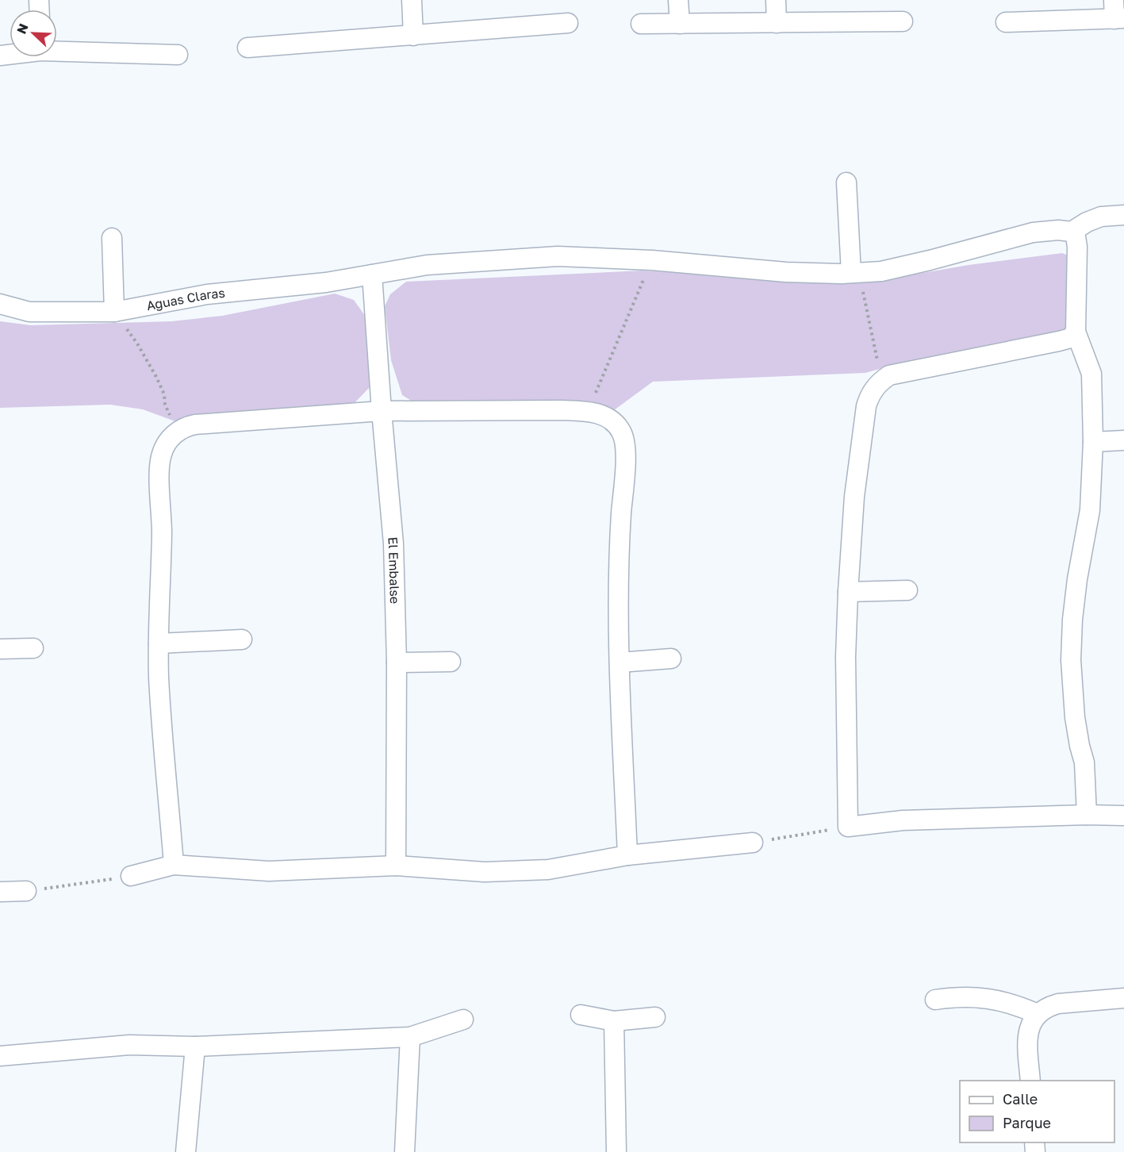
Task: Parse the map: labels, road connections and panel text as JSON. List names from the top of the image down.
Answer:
{
  "streets": {
    "street": ["Aguas Claras", "El Embalse"]
  },
  "crossings": [
    ["Aguas Claras", "El Embalse"]
  ],
  "legend": ["Calle", "Parque"],
  "north": "top left"
}
